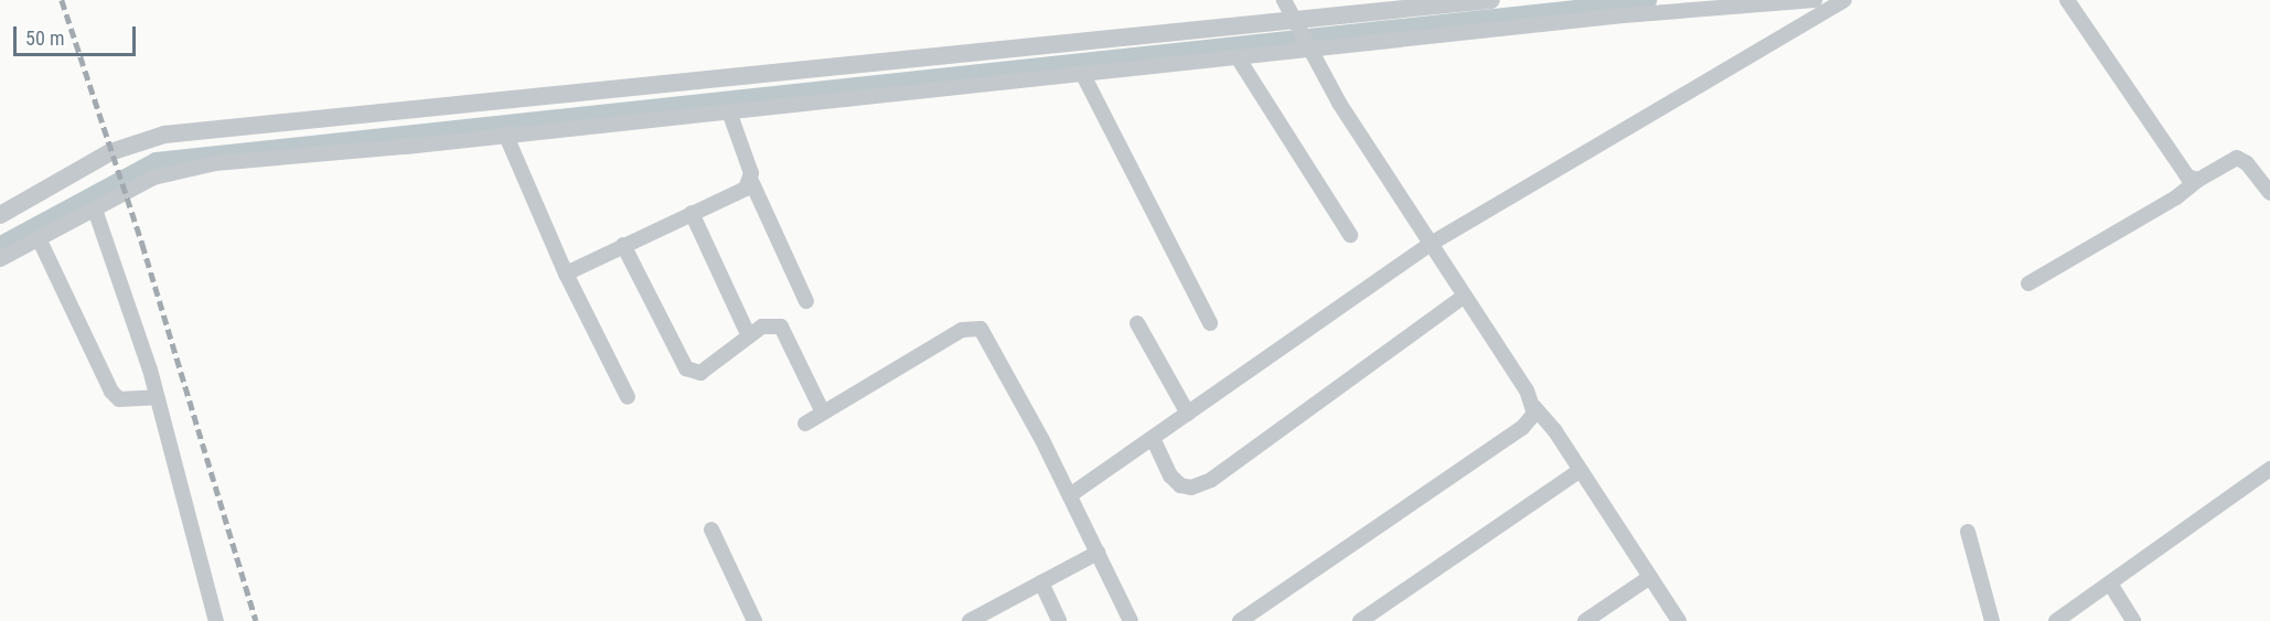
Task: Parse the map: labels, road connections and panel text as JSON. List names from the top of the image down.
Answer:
{
  "scale_bar": "50 m"
}
